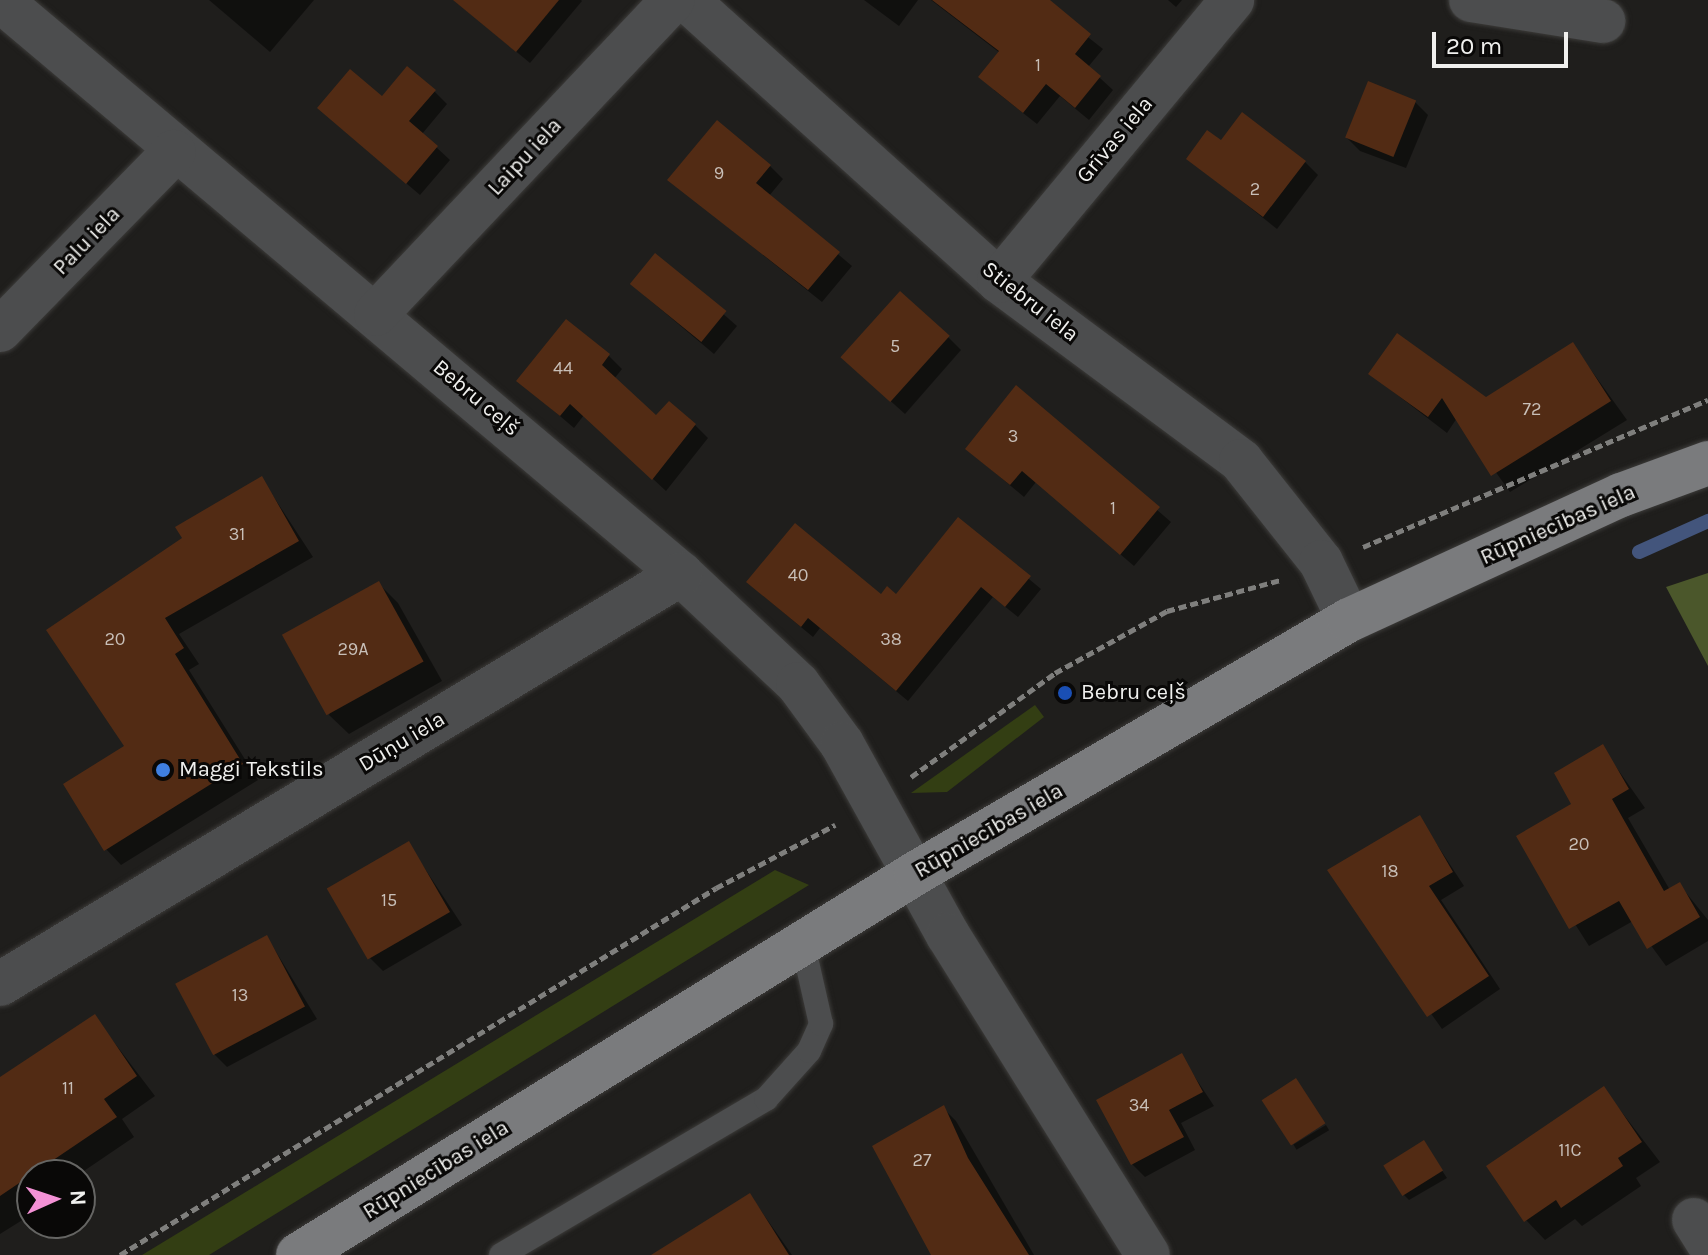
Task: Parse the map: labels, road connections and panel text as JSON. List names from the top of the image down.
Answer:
{
  "streets": {
    "main road": ["Rūpniecības iela"],
    "street": [
      "Grīvas iela",
      "Laipu iela",
      "Palu iela",
      "Stiebru iela",
      "Bebru ceļš",
      "Dūņu iela"
    ]
  },
  "crossings": [
    ["Grīvas iela", "Stiebru iela"],
    ["Laipu iela", "Bebru ceļš"],
    ["Palu iela", "Bebru ceļš"],
    ["Stiebru iela", "Rūpniecības iela"],
    ["Bebru ceļš", "Rūpniecības iela"],
    ["Bebru ceļš", "Dūņu iela"]
  ],
  "places": ["Bebru ceļš", "Maggi Tekstils"],
  "house_numbers": [
    "1",
    "9",
    "2",
    "5",
    "44",
    "72",
    "3",
    "1",
    "31",
    "40",
    "20",
    "38",
    "29A",
    "20",
    "18",
    "15",
    "13",
    "11",
    "34",
    "11C",
    "27"
  ],
  "scale_bar": "20 m",
  "north": "right"
}
